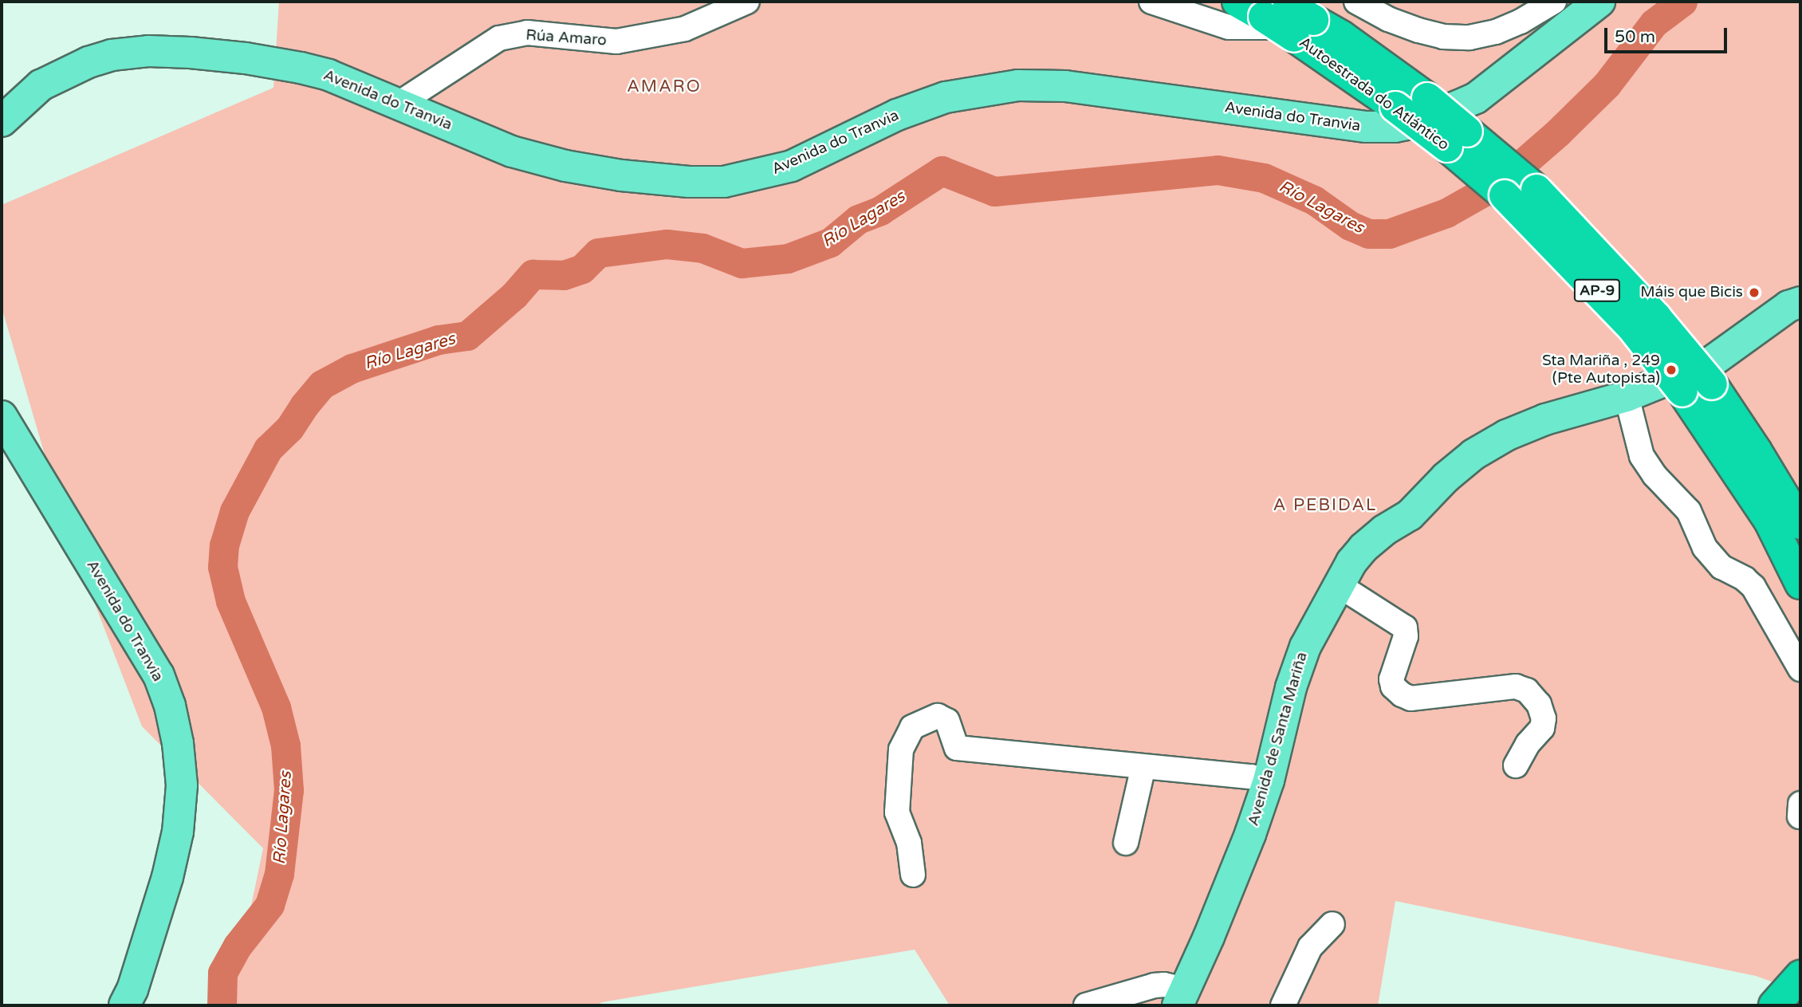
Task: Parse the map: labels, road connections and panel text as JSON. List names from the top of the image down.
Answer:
{
  "streets": {
    "highway": ["Autoestrada do Atlántico", "AP-9"],
    "main road": ["Avenida do Tranvia", "Avenida de Santa Mariña"],
    "street": ["Rúa Amaro"]
  },
  "crossings": [
    ["Rúa Amaro", "Avenida do Tranvia"],
    ["Autoestrada do Atlántico", "AP-9"]
  ],
  "districts": ["AMARO", "A PEBIDAL"],
  "water": ["Río Lagares"],
  "places": ["Máis que Bicis", "Sta Mariña , 249 (Pte Autopista)"],
  "scale_bar": "50 m"
}
